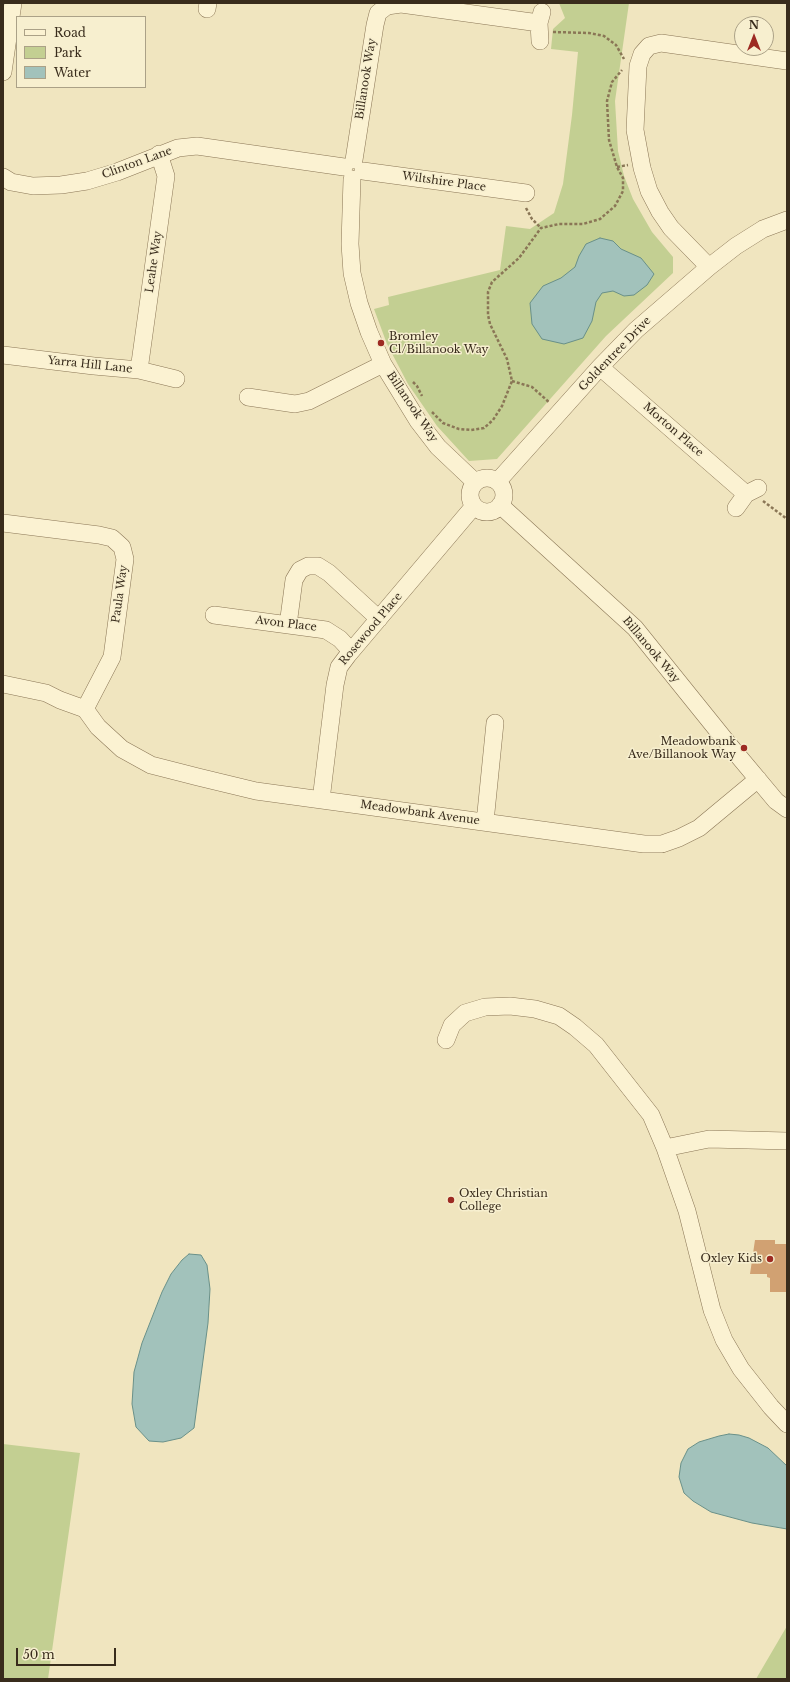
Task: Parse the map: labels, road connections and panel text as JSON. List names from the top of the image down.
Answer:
{
  "streets": {
    "street": [
      "Billanook Way",
      "Clinton Lane",
      "Wiltshire Place",
      "Leahe Way",
      "Goldentree Drive",
      "Yarra Hill Lane",
      "Morton Place",
      "Paula Way",
      "Avon Place",
      "Rosewood Place",
      "Meadowbank Avenue"
    ]
  },
  "crossings": [
    ["Billanook Way", "Clinton Lane"],
    ["Billanook Way", "Wiltshire Place"],
    ["Billanook Way", "Goldentree Drive"],
    ["Billanook Way", "Rosewood Place"],
    ["Billanook Way", "Meadowbank Avenue"],
    ["Clinton Lane", "Wiltshire Place"],
    ["Clinton Lane", "Leahe Way"],
    ["Leahe Way", "Yarra Hill Lane"],
    ["Goldentree Drive", "Morton Place"],
    ["Goldentree Drive", "Rosewood Place"],
    ["Paula Way", "Meadowbank Avenue"],
    ["Avon Place", "Rosewood Place"],
    ["Rosewood Place", "Meadowbank Avenue"]
  ],
  "places": [
    "Bromley Cl/Billanook Way",
    "Meadowbank Ave/Billanook Way",
    "Oxley Christian College",
    "Oxley Kids"
  ],
  "legend": ["Road", "Park", "Water"],
  "scale_bar": "50 m",
  "north": "top"
}
